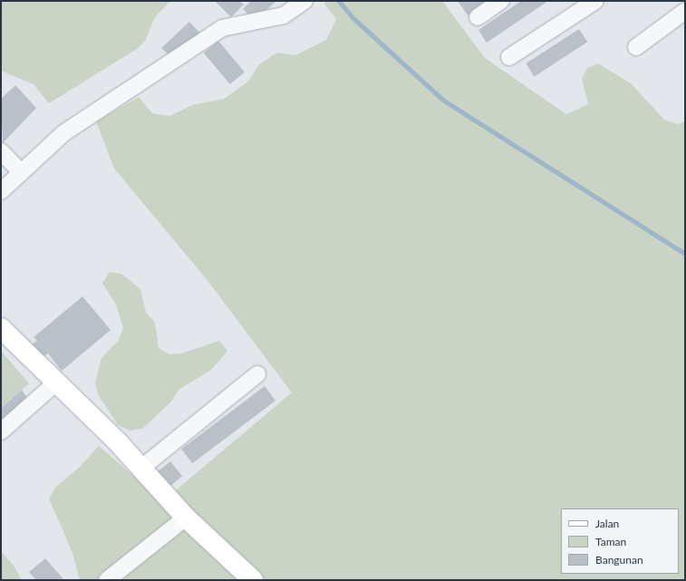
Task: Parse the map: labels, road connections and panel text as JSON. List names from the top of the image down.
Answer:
{
  "legend": ["Jalan", "Taman", "Bangunan"]
}
